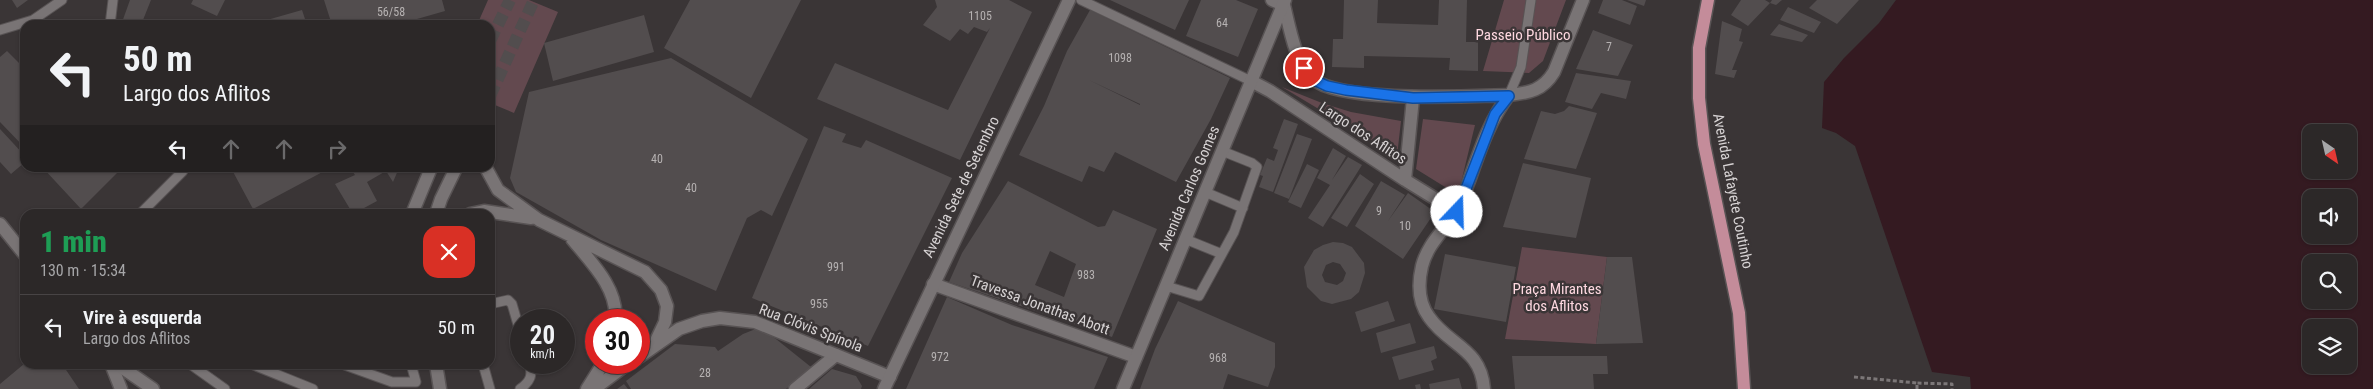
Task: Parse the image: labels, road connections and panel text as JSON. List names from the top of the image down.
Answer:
{
  "streets": {
    "main road": ["Avenida Lafayete Coutinho"],
    "street": [
      "Largo dos Aflitos",
      "Avenida Sete de Setembro",
      "Avenida Carlos Gomes",
      "Travessa Jonathas Abott",
      "Rua Clóvis Spínola"
    ]
  },
  "crossings": [
    ["Largo dos Aflitos", "Avenida Carlos Gomes"],
    ["Avenida Sete de Setembro", "Travessa Jonathas Abott"],
    ["Avenida Sete de Setembro", "Rua Clóvis Spínola"],
    ["Avenida Carlos Gomes", "Travessa Jonathas Abott"]
  ],
  "parks": ["Passeio Público", "Praça Mirantes dos Aflitos"],
  "house_numbers": [
    "56/58",
    "1105",
    "64",
    "7",
    "1098",
    "40",
    "40",
    "9",
    "10",
    "991",
    "983",
    "955",
    "972",
    "968",
    "28"
  ],
  "north": "bottom right",
  "page": {
    "turn": ["50 m", "Largo dos Aflitos"],
    "heading": ["1 min", "130 m · 15:34"],
    "list": [
      {
        "name": "Vire à esquerda",
        "note": "Largo dos Aflitos",
        "value": "50 m"
      }
    ],
    "speed": "20 km/h",
    "limit": "30"
  }
}
